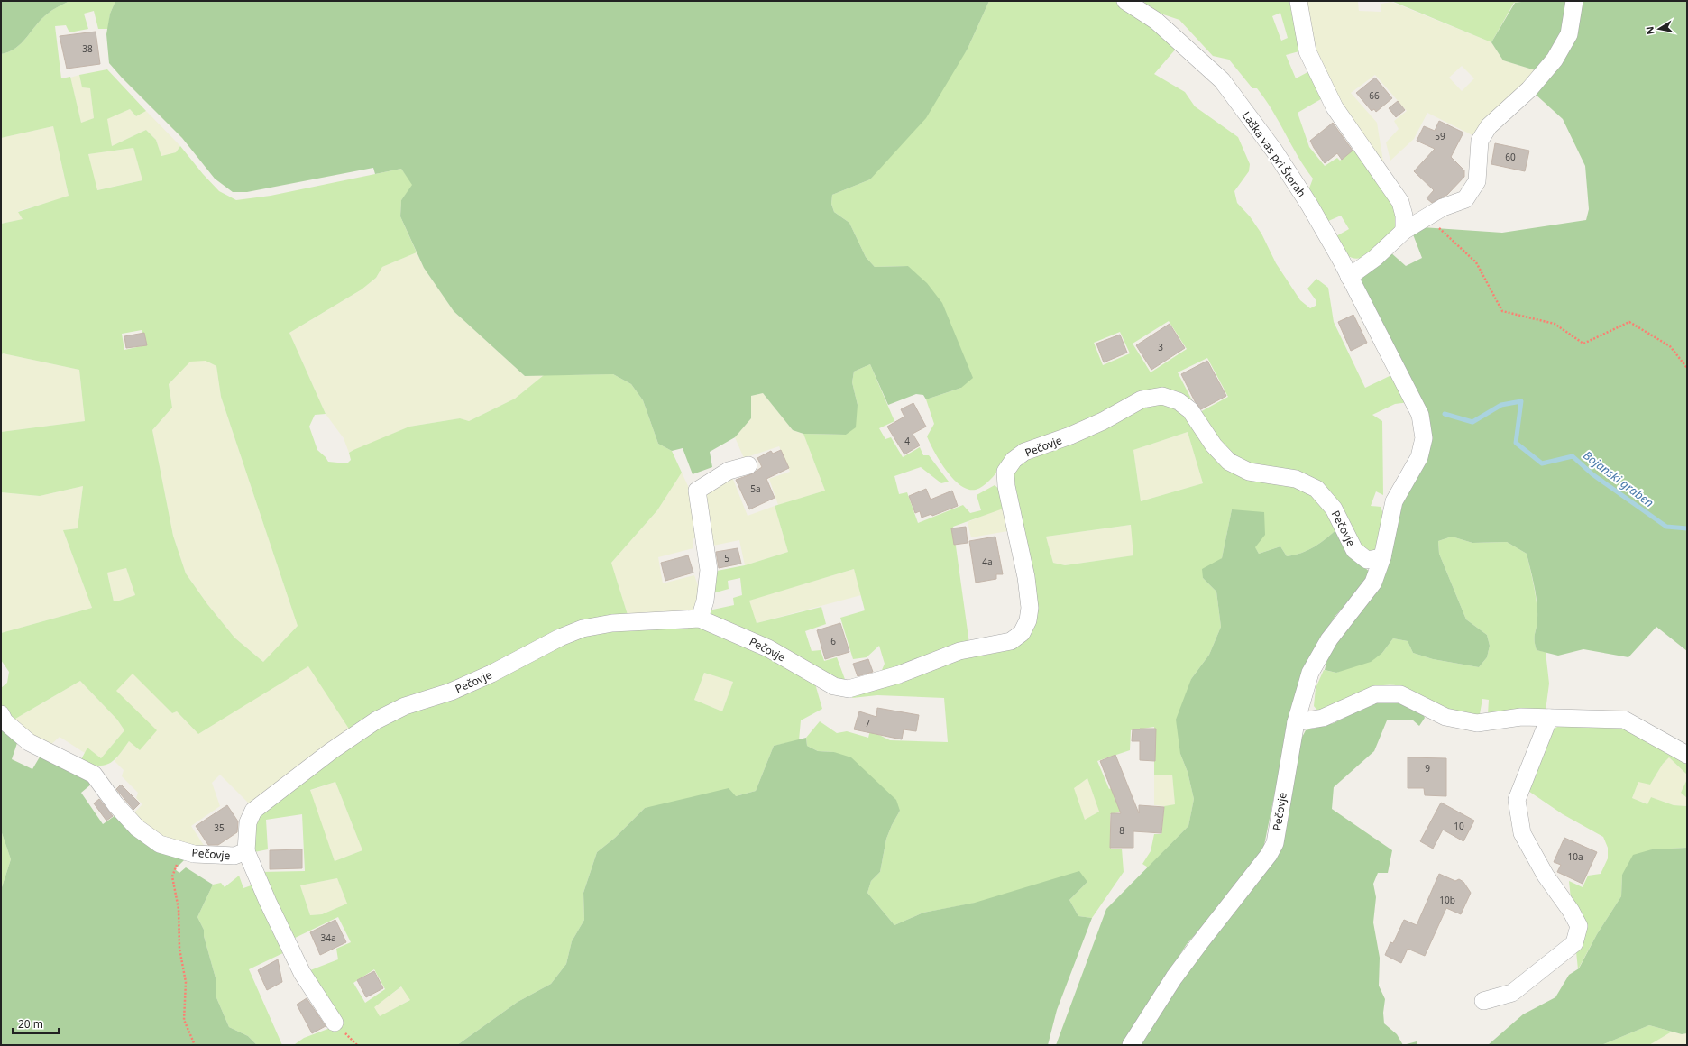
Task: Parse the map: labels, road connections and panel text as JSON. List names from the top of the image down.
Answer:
{
  "streets": {
    "street": ["Laška vas pri Štorah", "Pečovje"]
  },
  "crossings": [
    ["Laška vas pri Štorah", "Pečovje"]
  ],
  "water": ["Bojanski graben"],
  "house_numbers": [
    "38",
    "66",
    "59",
    "60",
    "3",
    "4",
    "5a",
    "5",
    "4a",
    "6",
    "7",
    "9",
    "10",
    "35",
    "8",
    "10a",
    "10b",
    "34a"
  ],
  "scale_bar": "20 m",
  "north": "left"
}
